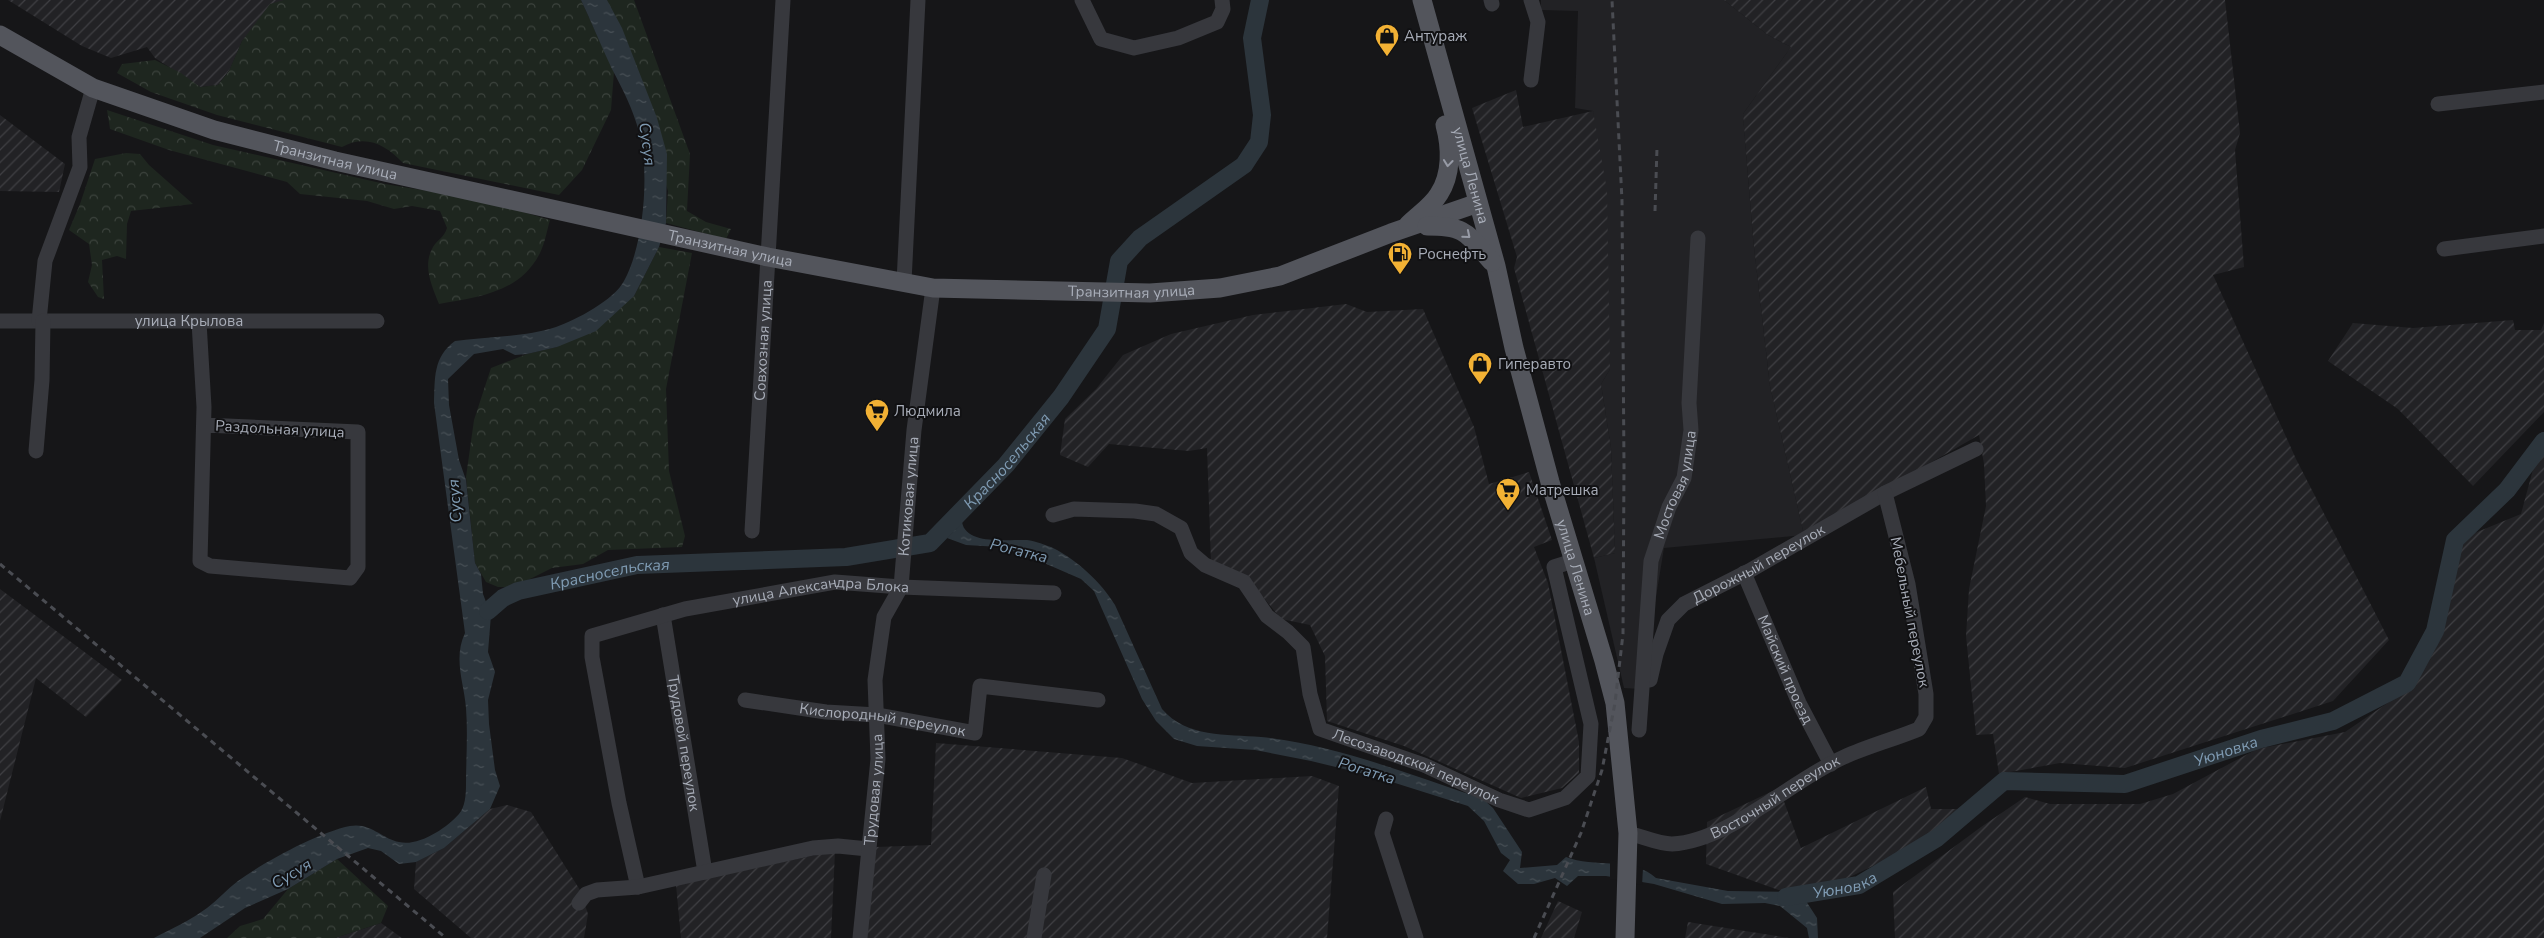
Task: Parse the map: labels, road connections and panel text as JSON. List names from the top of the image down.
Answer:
{
  "streets": {
    "main road": ["Транзитная улица", "улица Ленина"],
    "street": [
      "улица Крылова",
      "Совхозная улица",
      "Раздольная улица",
      "Мостовая улица",
      "Котиковая улица",
      "Дорожный переулок",
      "улица Александра Блока",
      "Мебельный переулок",
      "Майский проезд",
      "Кислородный переулок",
      "Трудовой переулок",
      "Лесозаводской переулок",
      "Трудовая улица",
      "Восточный переулок"
    ]
  },
  "crossings": [
    ["Транзитная улица", "улица Ленина"],
    ["Транзитная улица", "Совхозная улица"],
    ["Транзитная улица", "Котиковая улица"],
    ["улица Ленина", "Лесозаводской переулок"],
    ["улица Ленина", "Восточный переулок"],
    ["Мостовая улица", "Дорожный переулок"],
    ["Котиковая улица", "улица Александра Блока"],
    ["Котиковая улица", "Трудовая улица"],
    ["Дорожный переулок", "Мебельный переулок"],
    ["Дорожный переулок", "Майский проезд"],
    ["улица Александра Блока", "Трудовой переулок"],
    ["улица Александра Блока", "Трудовая улица"],
    ["Мебельный переулок", "Восточный переулок"],
    ["Майский проезд", "Восточный переулок"],
    ["Кислородный переулок", "Трудовая улица"]
  ],
  "water": [
    "Сусуя",
    "Красносельская",
    "Рогатка",
    "Уюновка"
  ],
  "places": {
    "shop": ["Антураж", "Гиперавто"],
    "fuel station": ["Роснефть"],
    "supermarket": ["Людмила", "Матрешка"]
  }
}
